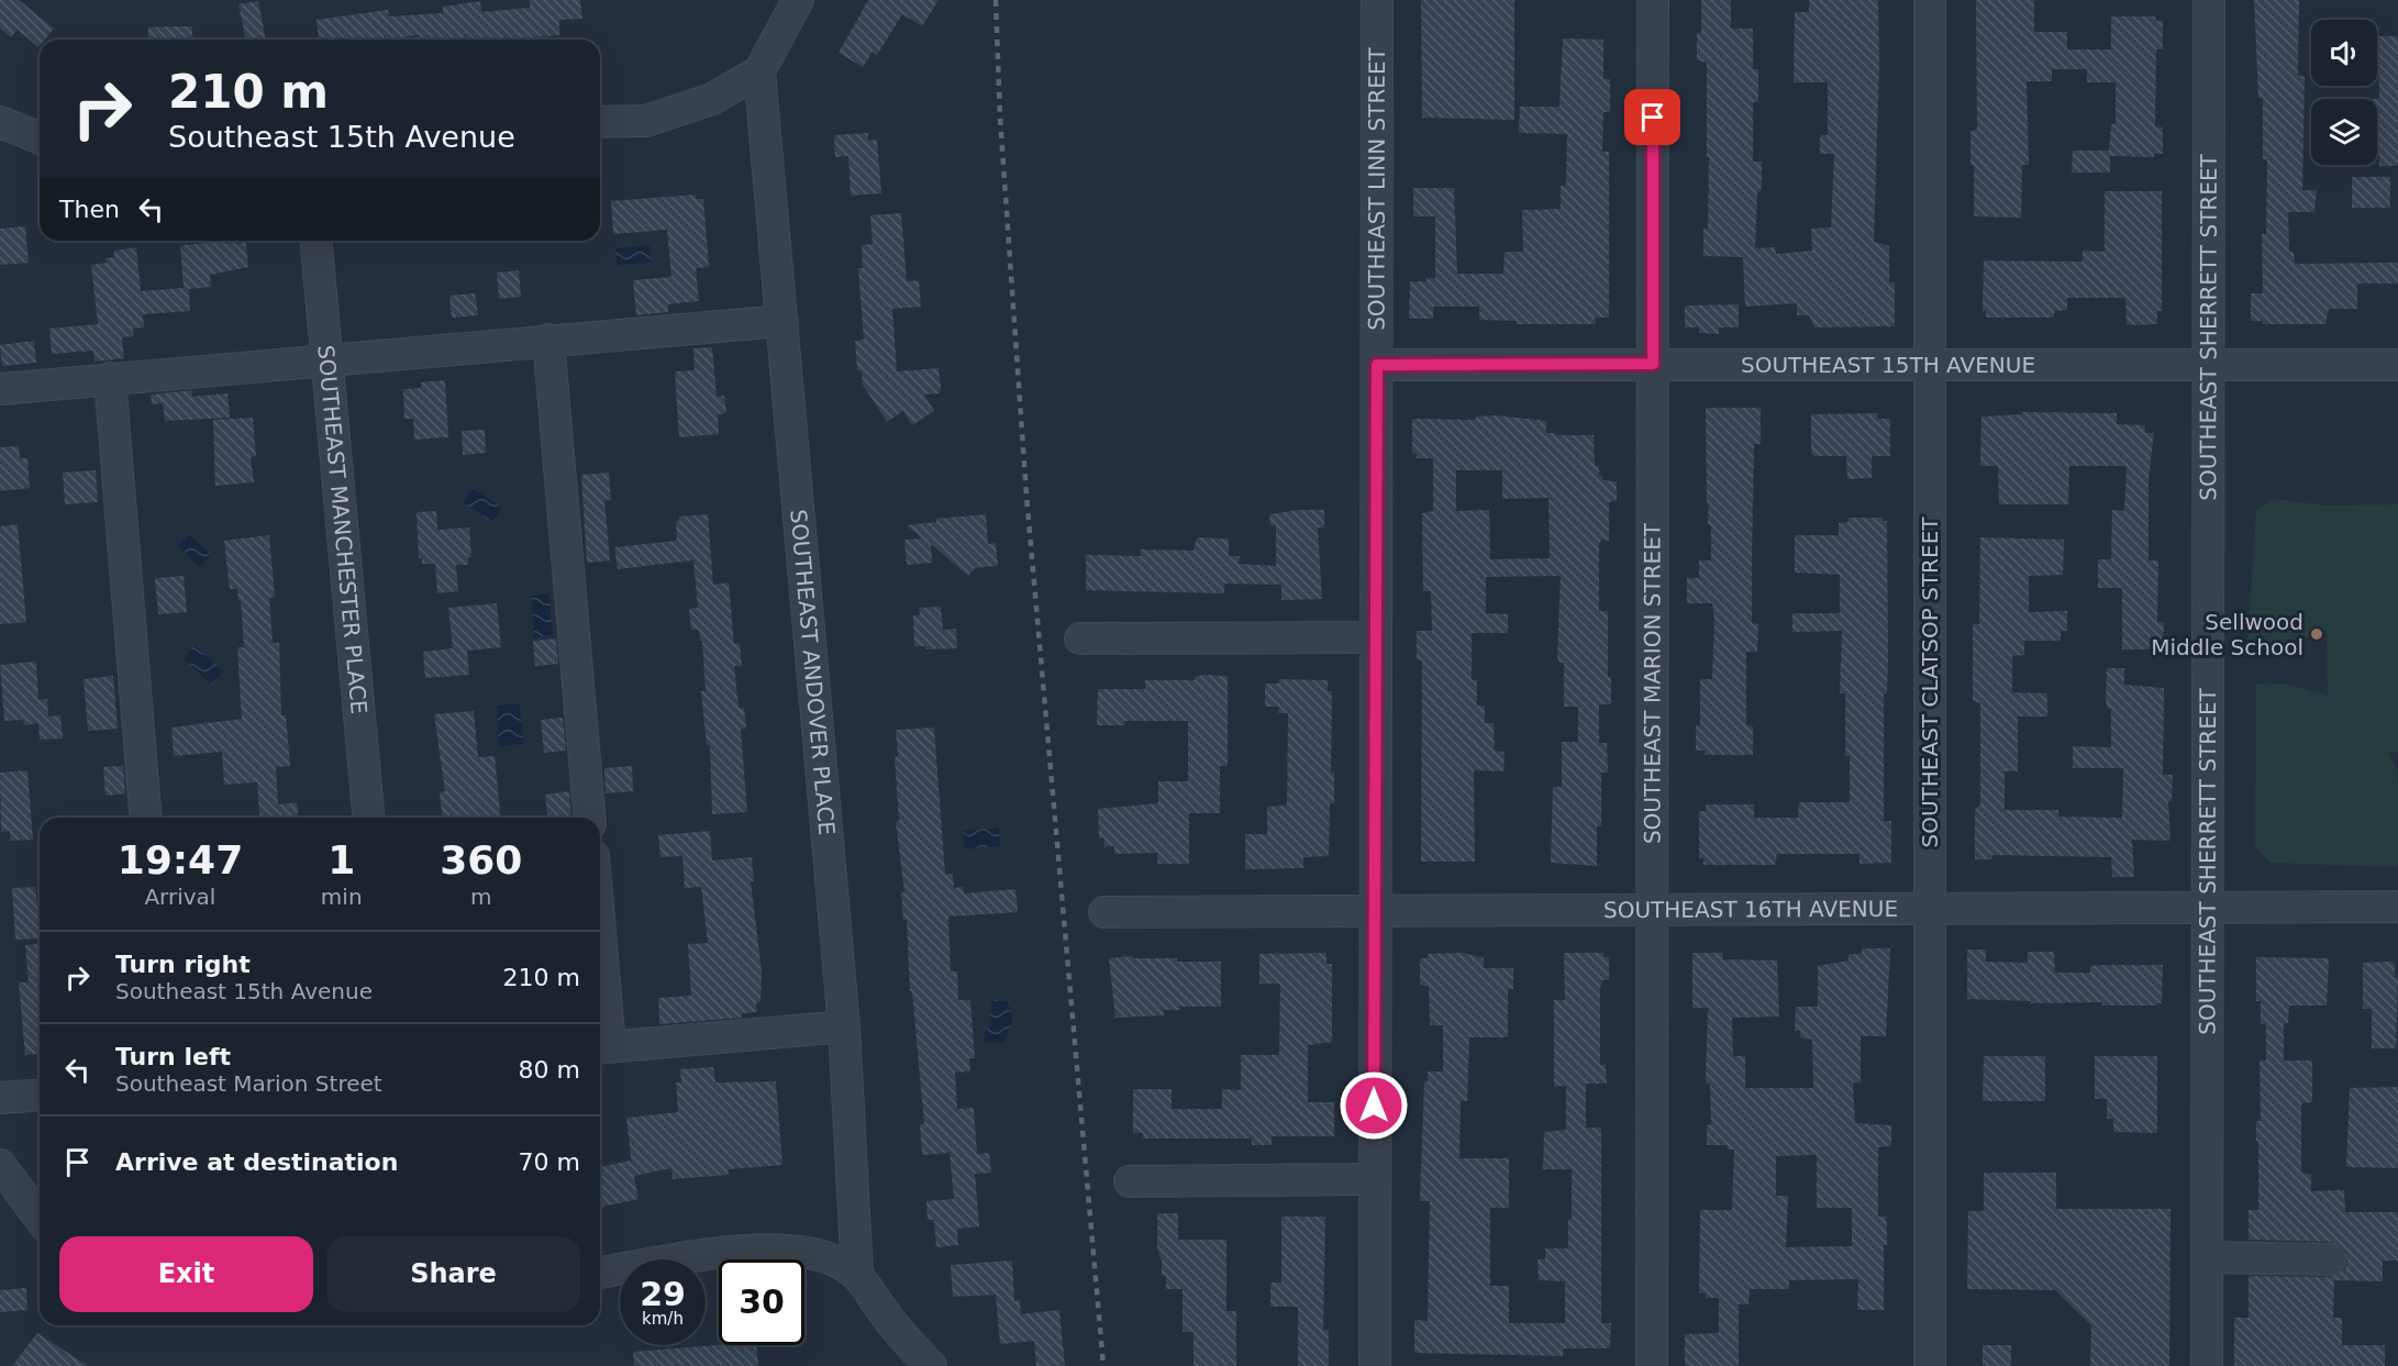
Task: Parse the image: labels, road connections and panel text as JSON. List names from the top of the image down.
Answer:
{
  "streets": {
    "street": [
      "SOUTHEAST LINN STREET",
      "SOUTHEAST SHERRETT STREET",
      "SOUTHEAST 15TH AVENUE",
      "SOUTHEAST MANCHESTER PLACE",
      "SOUTHEAST ANDOVER PLACE",
      "SOUTHEAST CLATSOP STREET",
      "SOUTHEAST MARION STREET",
      "SOUTHEAST 16TH AVENUE"
    ]
  },
  "crossings": [
    ["SOUTHEAST LINN STREET", "SOUTHEAST 15TH AVENUE"],
    ["SOUTHEAST LINN STREET", "SOUTHEAST 16TH AVENUE"],
    ["SOUTHEAST SHERRETT STREET", "SOUTHEAST 15TH AVENUE"],
    ["SOUTHEAST SHERRETT STREET", "SOUTHEAST 16TH AVENUE"],
    ["SOUTHEAST 15TH AVENUE", "SOUTHEAST CLATSOP STREET"],
    ["SOUTHEAST 15TH AVENUE", "SOUTHEAST MARION STREET"],
    ["SOUTHEAST CLATSOP STREET", "SOUTHEAST 16TH AVENUE"],
    ["SOUTHEAST MARION STREET", "SOUTHEAST 16TH AVENUE"]
  ],
  "places": ["Sellwood Middle School"],
  "page": {
    "turn": ["210 m", "Southeast 15th Avenue"],
    "then": "Then",
    "eta": [
      "19:47",
      "Arrival",
      "1",
      "min",
      "360",
      "m"
    ],
    "list": [
      {
        "name": "Turn right",
        "note": "Southeast 15th Avenue",
        "value": "210 m"
      },
      {
        "name": "Turn left",
        "note": "Southeast Marion Street",
        "value": "80 m"
      },
      {
        "name": "Arrive at destination",
        "value": "70 m"
      }
    ],
    "buttons": ["Exit", "Share"],
    "speed": "29 km/h",
    "limit": "30"
  }
}
